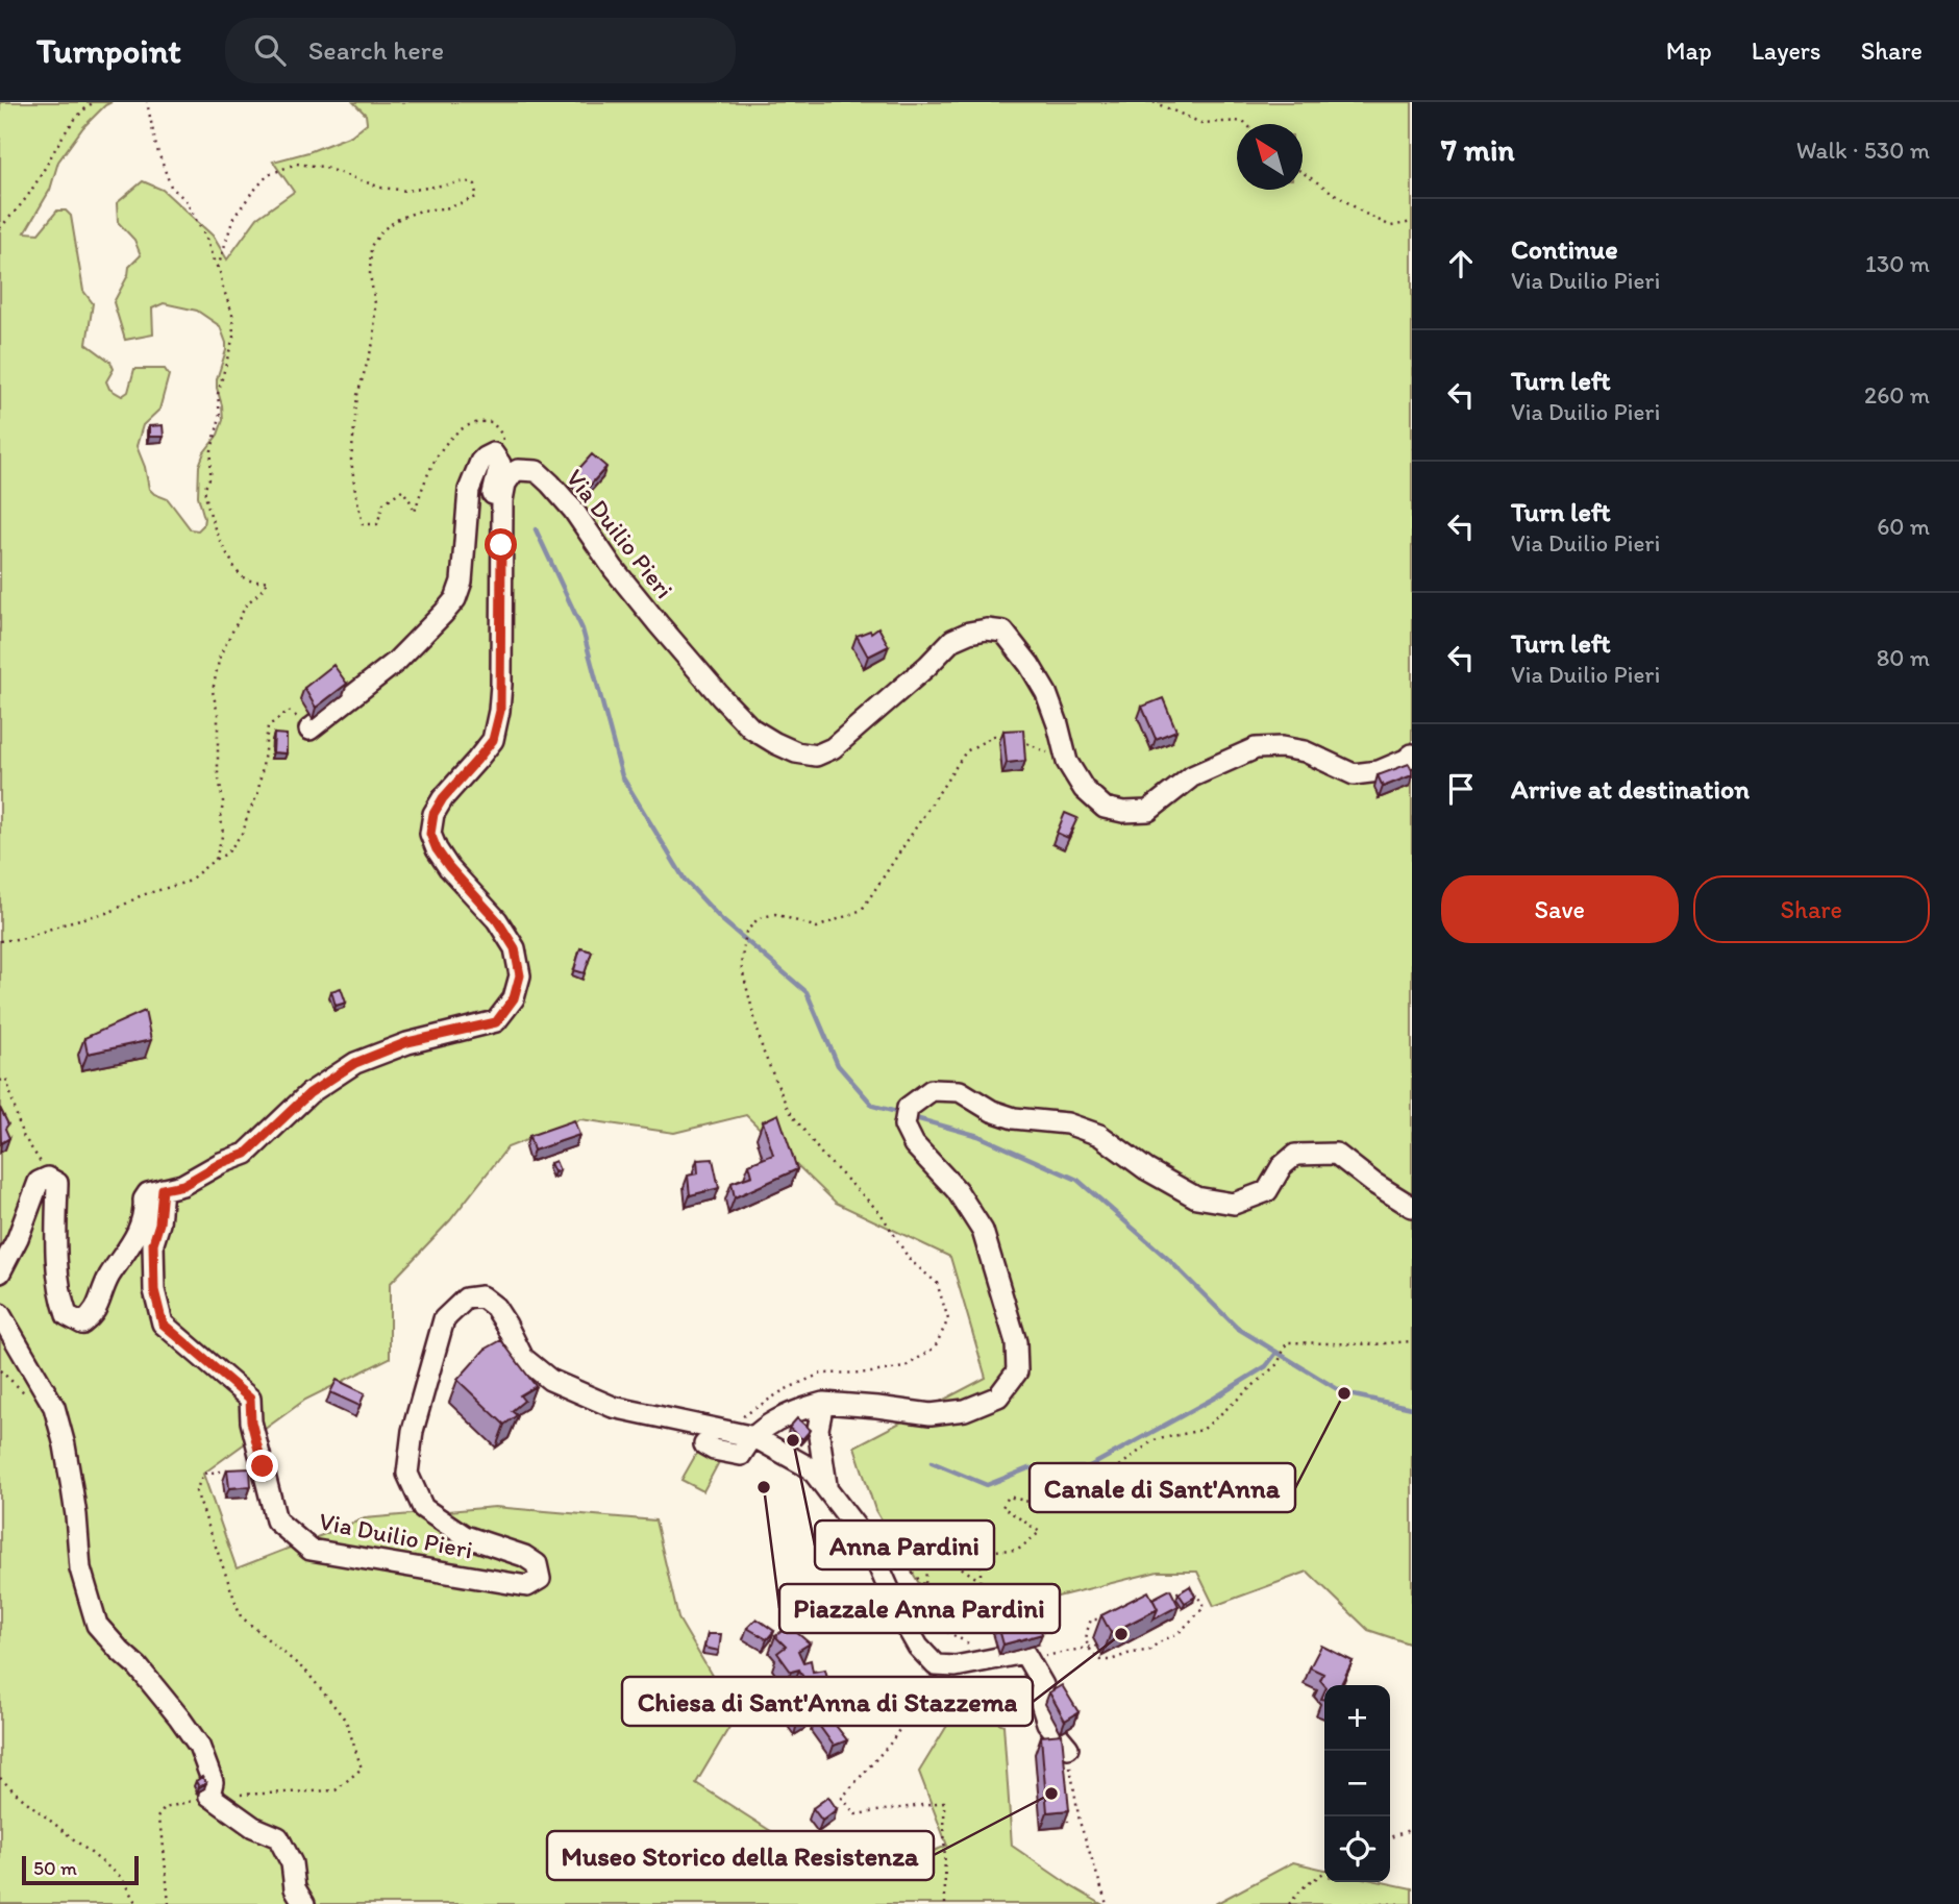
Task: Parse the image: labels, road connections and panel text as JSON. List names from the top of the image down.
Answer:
{
  "streets": {
    "street": ["Via Duilio Pieri"]
  },
  "places": [
    "Canale di Sant'Anna",
    "Anna Pardini",
    "Piazzale Anna Pardini",
    "Chiesa di Sant'Anna di Stazzema",
    "Museo Storico della Resistenza"
  ],
  "scale_bar": "50 m",
  "north": "top left",
  "page": {
    "header": "Turnpoint",
    "search": "Search here",
    "nav": ["Map", "Layers", "Share"],
    "heading": ["7 min", "Walk · 530 m"],
    "list": [
      ["Continue", "Via Duilio Pieri", "130 m"],
      ["Turn left", "Via Duilio Pieri", "260 m"],
      ["Turn left", "Via Duilio Pieri", "60 m"],
      ["Turn left", "Via Duilio Pieri", "80 m"],
      "Arrive at destination"
    ],
    "buttons": ["Save", "Share"],
    "map_buttons": ["+", "−"],
    "scale": "50 m"
  }
}
